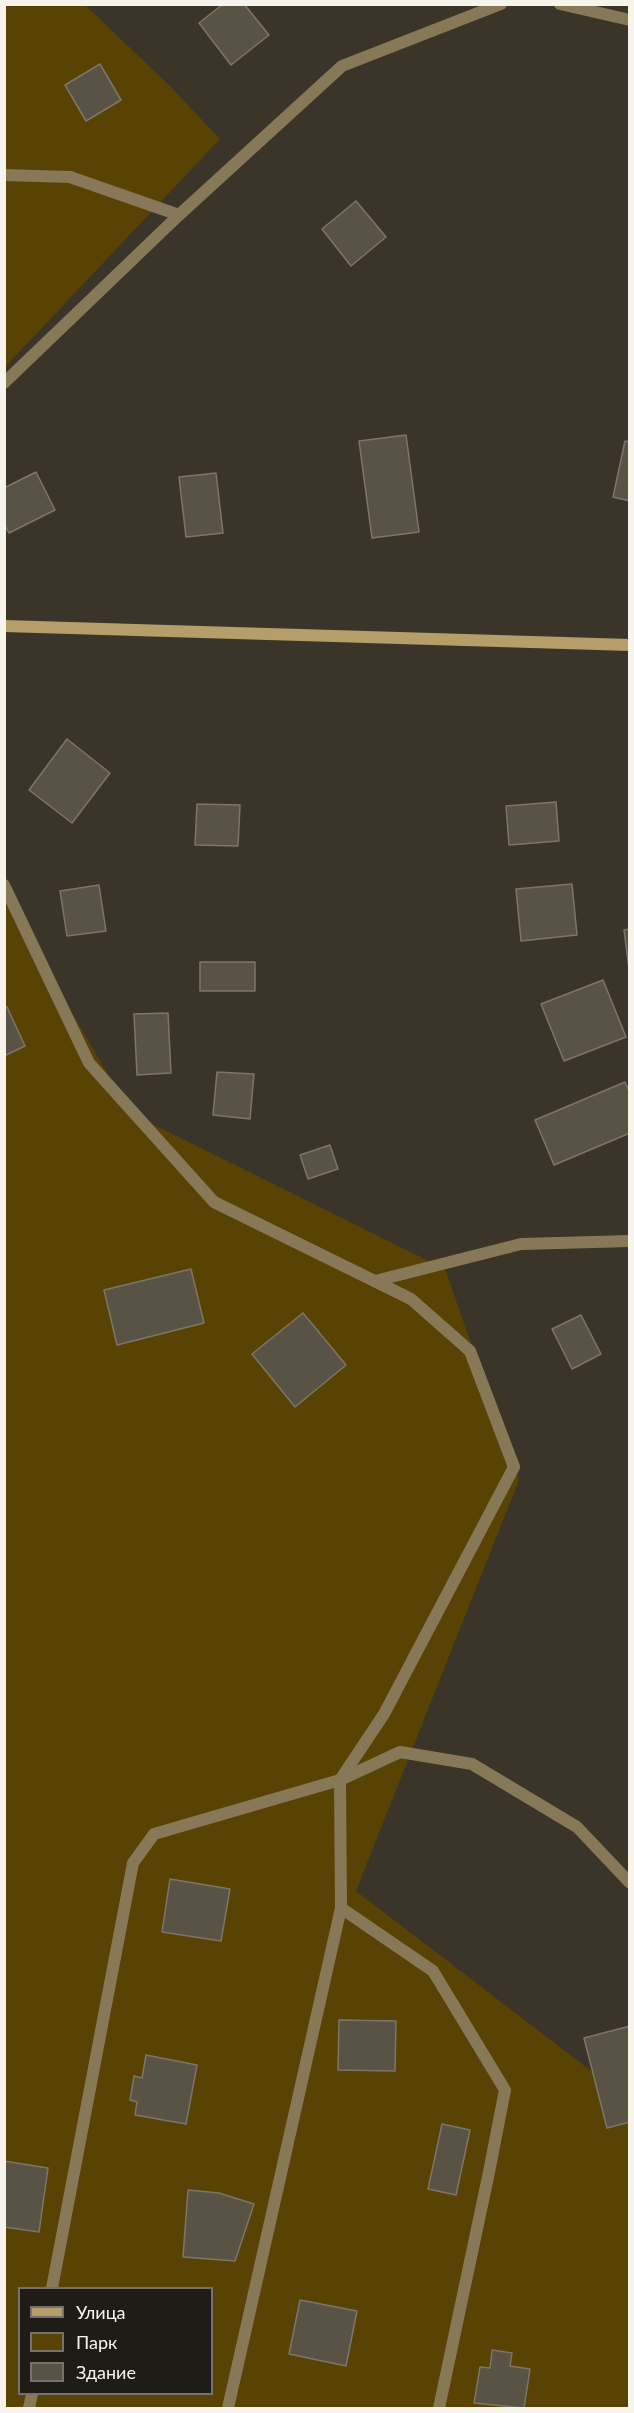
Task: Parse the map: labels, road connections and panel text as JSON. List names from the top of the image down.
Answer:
{
  "legend": ["Улица", "Парк", "Здание"]
}
